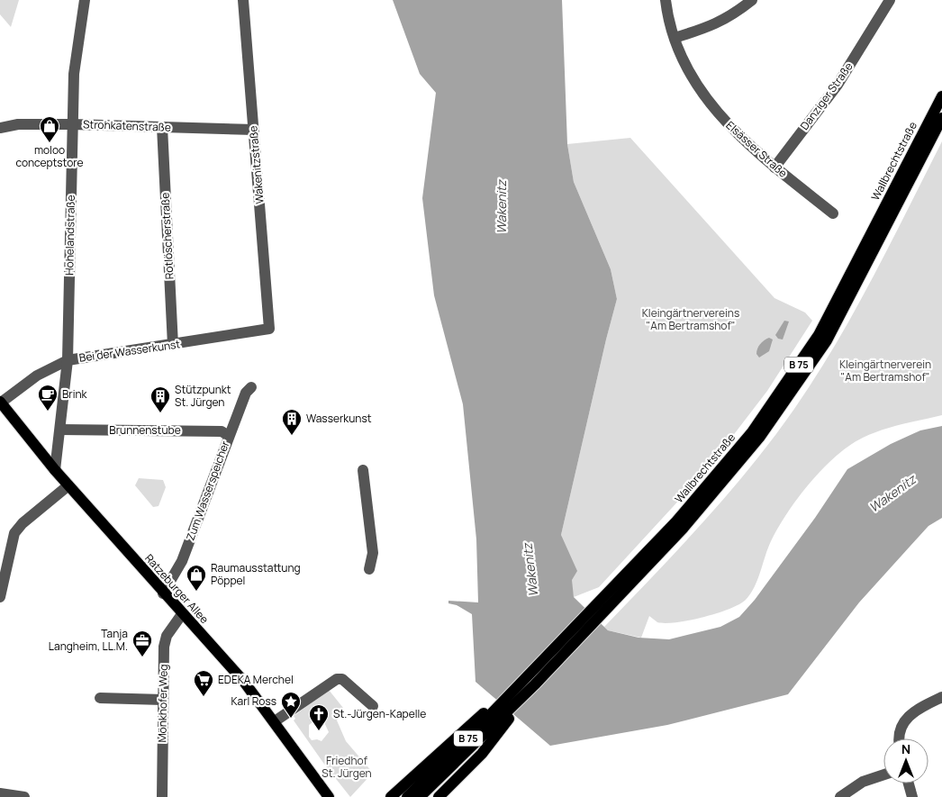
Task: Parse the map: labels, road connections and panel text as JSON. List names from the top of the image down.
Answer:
{
  "streets": {
    "main road": ["Wallbrechtstraße", "B 75", "Ratzeburger Allee"],
    "street": [
      "Danziger Straße",
      "Strohkatenstraße",
      "Elsässer Straße",
      "Wakenitzstraße",
      "Hohelandstraße",
      "Rotlöscherstraße",
      "Bei der Wasserkunst",
      "Brunnenstube",
      "Zum Wasserspeicher",
      "Mönkhofer Weg"
    ]
  },
  "crossings": [
    ["Danziger Straße", "Elsässer Straße"],
    ["Strohkatenstraße", "Wakenitzstraße"],
    ["Strohkatenstraße", "Hohelandstraße"],
    ["Strohkatenstraße", "Rotlöscherstraße"],
    ["Wakenitzstraße", "Bei der Wasserkunst"],
    ["Hohelandstraße", "Bei der Wasserkunst"],
    ["Hohelandstraße", "Brunnenstube"],
    ["Hohelandstraße", "Ratzeburger Allee"],
    ["Rotlöscherstraße", "Bei der Wasserkunst"],
    ["Bei der Wasserkunst", "Ratzeburger Allee"],
    ["Brunnenstube", "Zum Wasserspeicher"],
    ["Zum Wasserspeicher", "Ratzeburger Allee"],
    ["Ratzeburger Allee", "Mönkhofer Weg"]
  ],
  "water": ["Wakenitz"],
  "parks": ["Kleingärtnervereins \"Am Bertramshof\"", "Kleingärtnerverein \"Am Bertramshof\"", "Friedhof St. Jürgen"],
  "places": {
    "shop": ["moloo conceptstore", "Raumausstattung Pöppel"],
    "cafe": ["Brink"],
    "building": ["Stützpunkt St. Jürgen", "Wasserkunst"],
    "office": ["Tanja Langheim, LL.M."],
    "supermarket": ["EDEKA Merchel"],
    "place": ["Karl Ross"],
    "church": ["St.-Jürgen-Kapelle"]
  },
  "north": "top"
}
